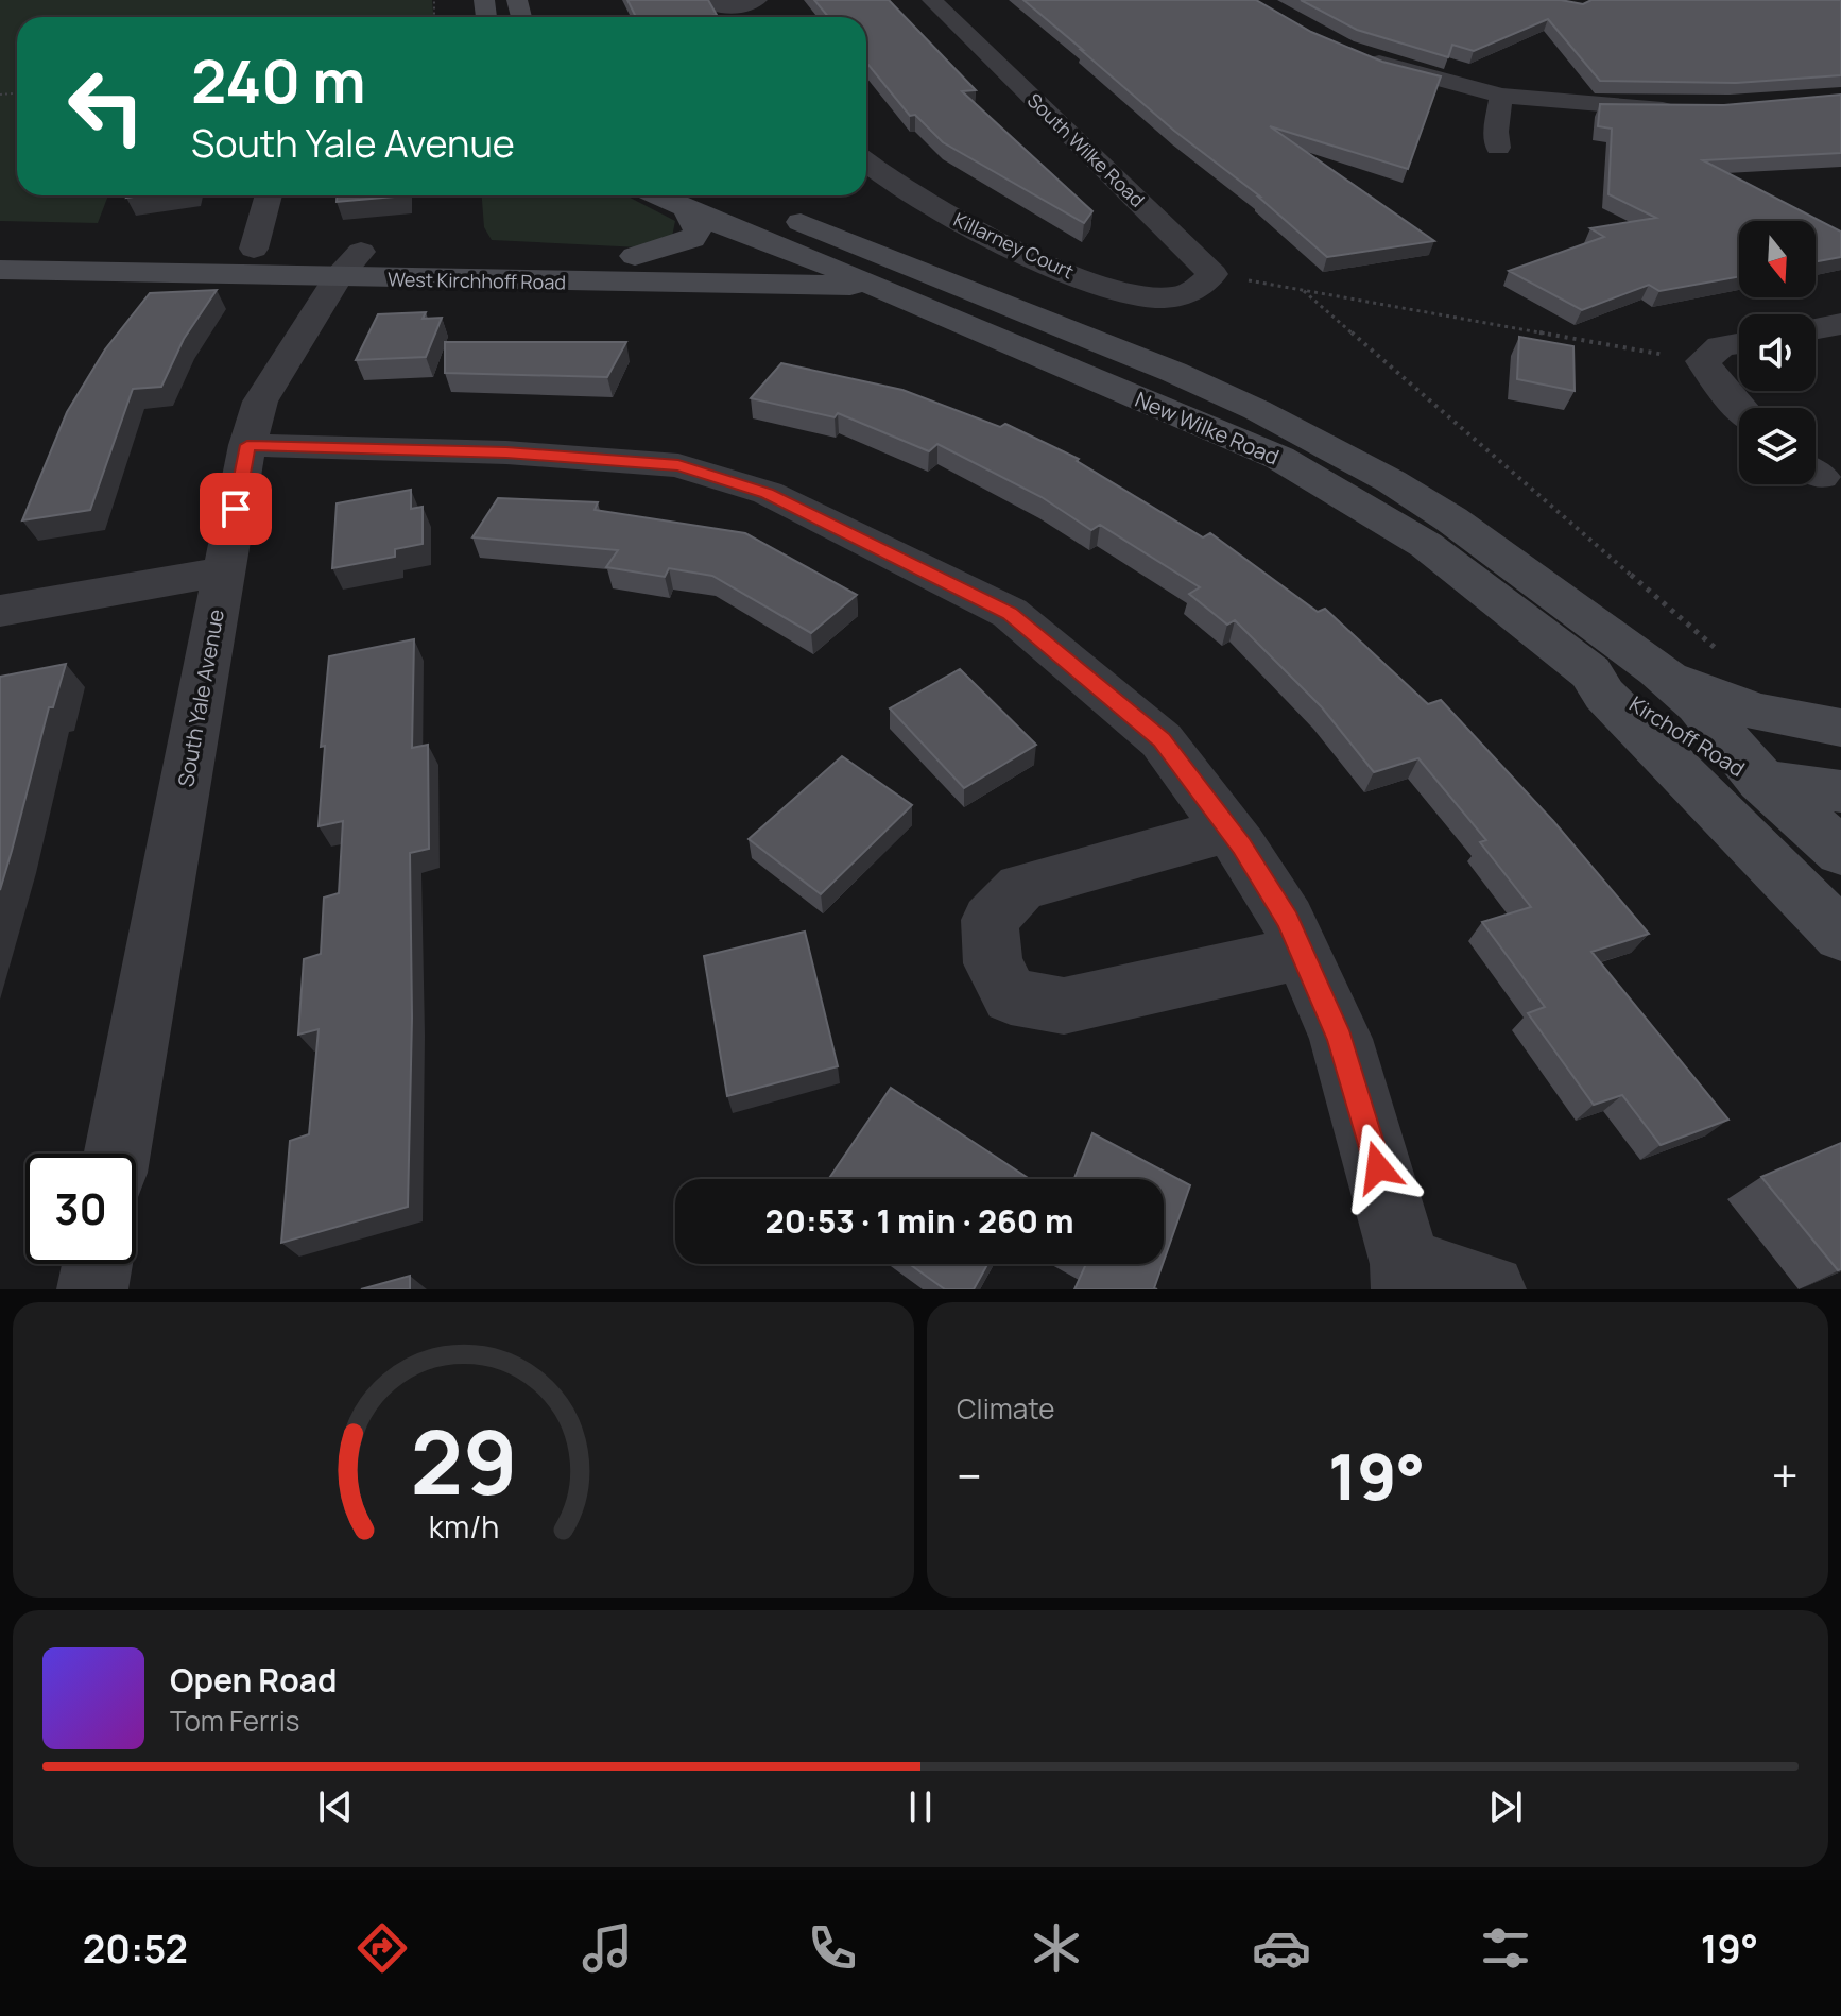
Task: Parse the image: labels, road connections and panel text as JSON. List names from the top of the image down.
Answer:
{
  "streets": {
    "main road": ["West Kirchhoff Road", "New Wilke Road", "Kirchoff Road"],
    "street": ["South Wilke Road", "Killarney Court", "South Yale Avenue"]
  },
  "crossings": [
    ["South Wilke Road", "Killarney Court"],
    ["West Kirchhoff Road", "New Wilke Road"],
    ["West Kirchhoff Road", "South Yale Avenue"],
    ["New Wilke Road", "Kirchoff Road"]
  ],
  "north": "bottom",
  "page": {
    "turn": ["240 m", "South Yale Avenue"],
    "limit": "30",
    "trip": "20:53 · 1 min · 260 m",
    "tile": "Climate",
    "heat": ["−", "19°", "+"],
    "song": ["Open Road", "Tom Ferris"],
    "tabs": ["20:52", "19°"],
    "gauge": ["29", "km/h"]
  }
}
